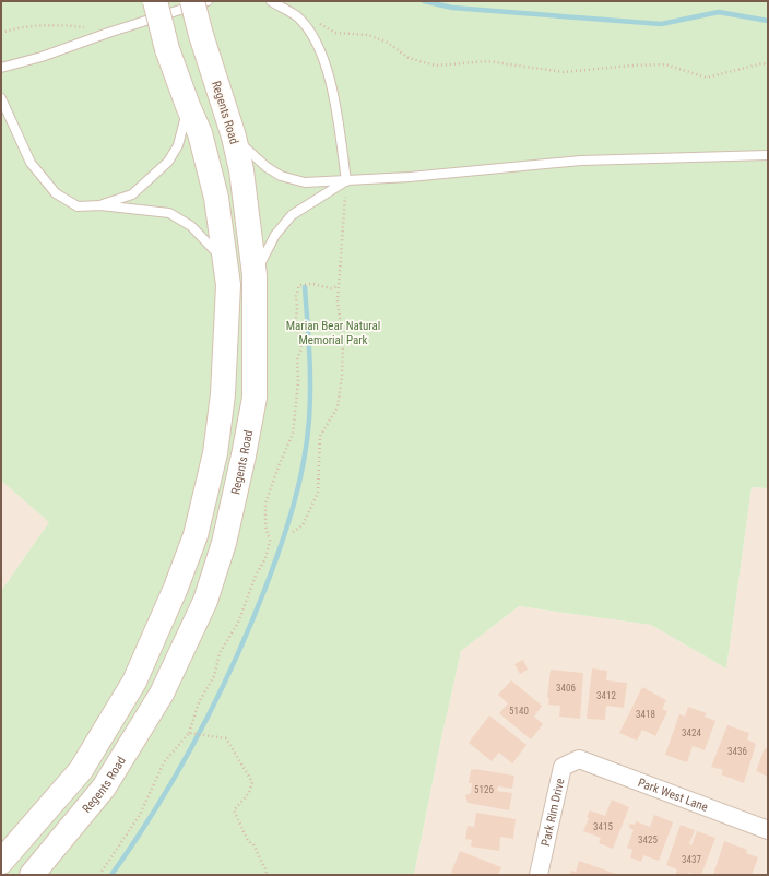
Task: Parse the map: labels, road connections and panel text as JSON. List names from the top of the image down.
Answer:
{
  "streets": {
    "main road": ["Regents Road"],
    "street": ["Park West Lane", "Park Rim Drive"]
  },
  "crossings": [
    ["Park West Lane", "Park Rim Drive"]
  ],
  "parks": ["Marian Bear Natural Memorial Park"],
  "house_numbers": [
    "3406",
    "3412",
    "5140",
    "3418",
    "3424",
    "3436",
    "5126",
    "3415",
    "3425",
    "3437"
  ]
}
